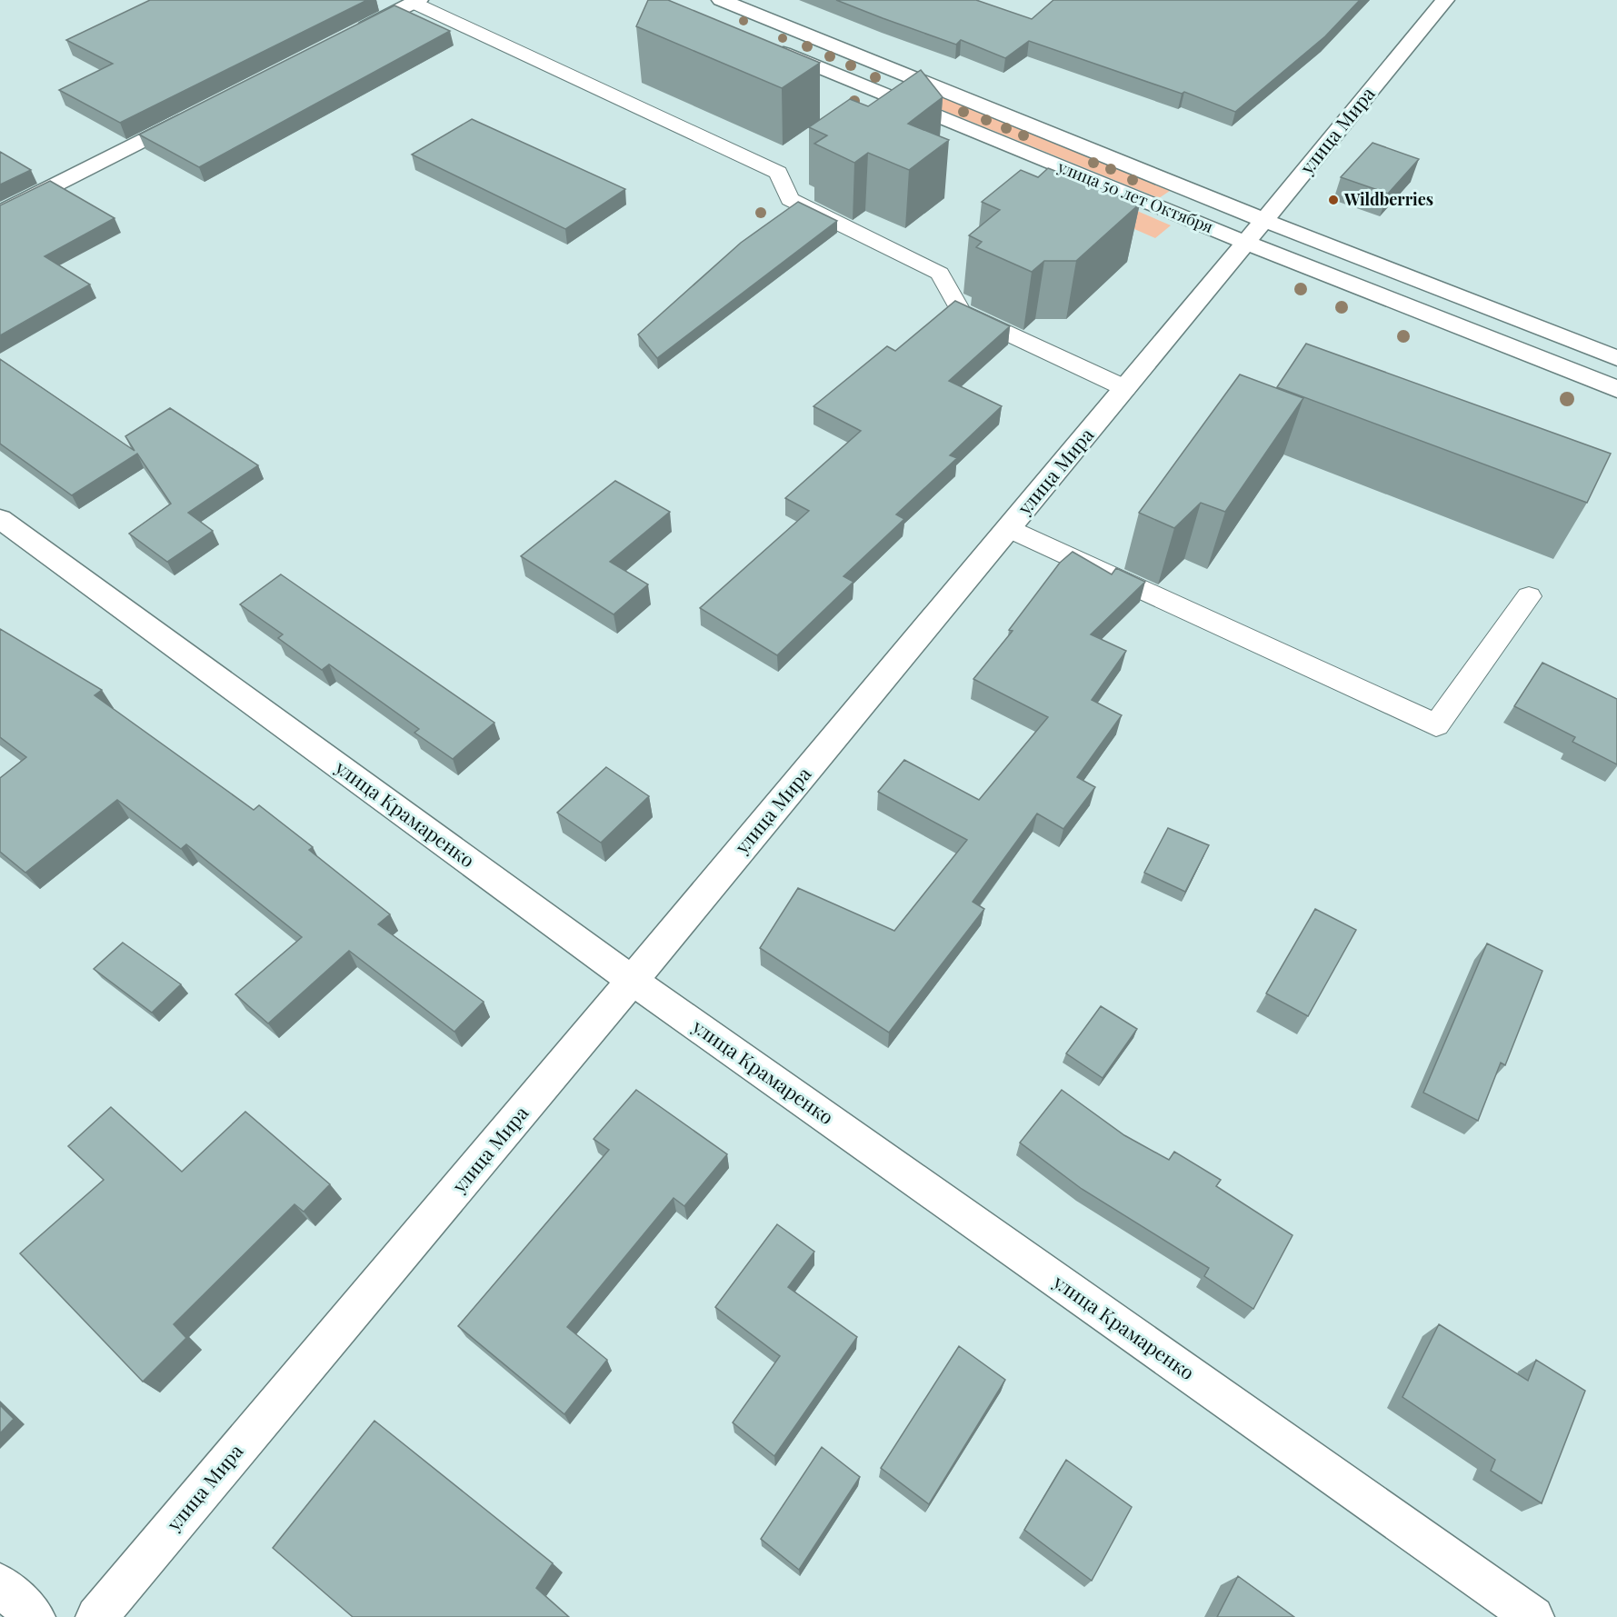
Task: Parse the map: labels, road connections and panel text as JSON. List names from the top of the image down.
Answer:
{
  "streets": {
    "street": ["улица Мира", "улица 50 лет Октября", "улица Крамаренко"]
  },
  "crossings": [
    ["улица Мира", "улица 50 лет Октября"],
    ["улица Мира", "улица Крамаренко"]
  ],
  "places": ["Wildberries"]
}
